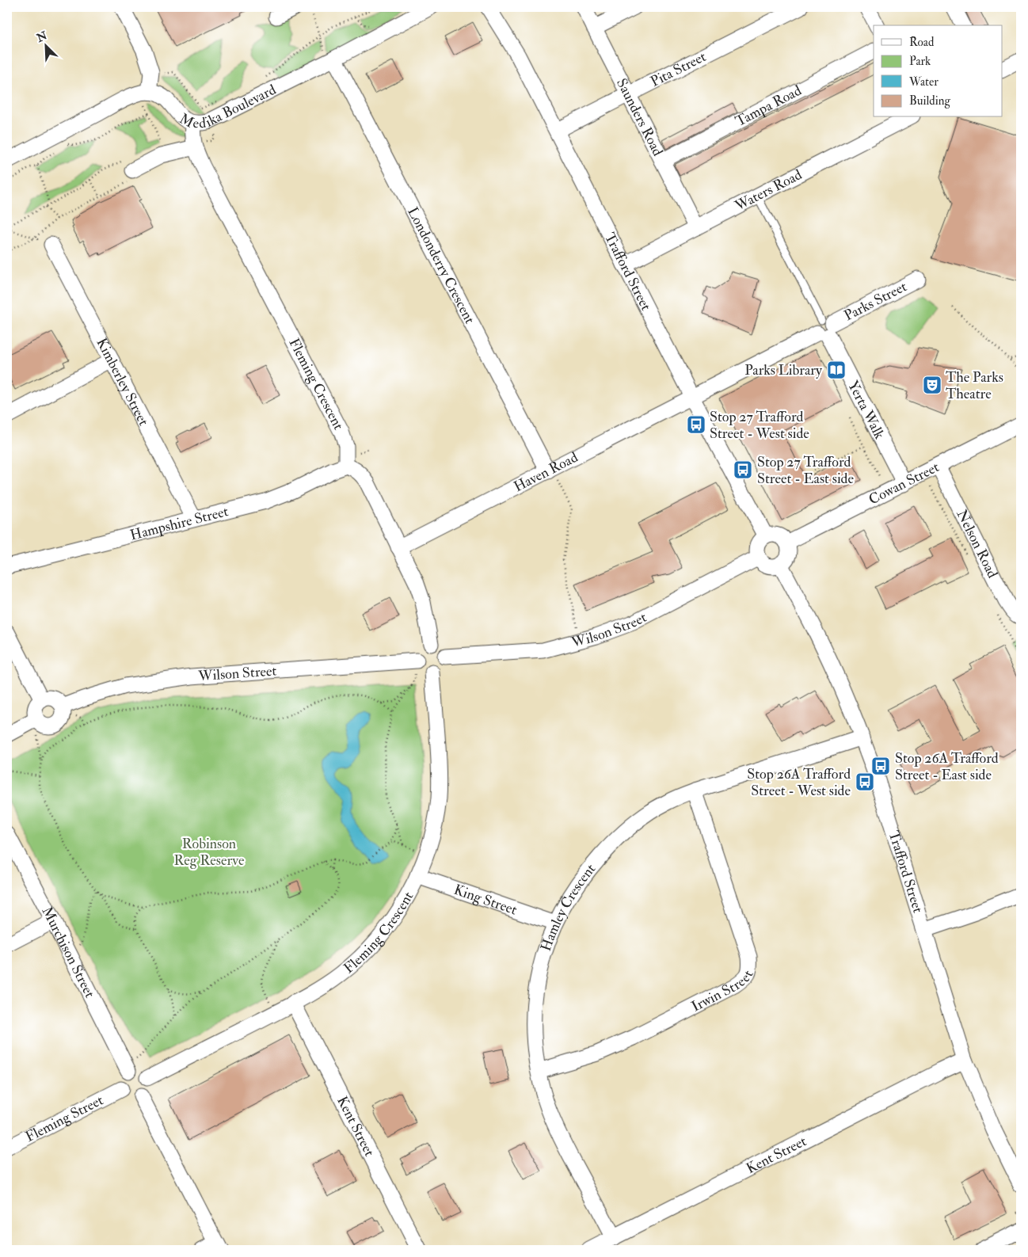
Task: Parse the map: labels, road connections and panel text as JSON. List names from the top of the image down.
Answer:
{
  "streets": {
    "street": [
      "Pita Street",
      "Medika Boulevard",
      "Tampa Road",
      "Saunders Road",
      "Waters Road",
      "Londonderry Crescent",
      "Trafford Street",
      "Parks Street",
      "Kimberley Street",
      "Fleming Crescent",
      "Yerta Walk",
      "Haven Road",
      "Cowan Street",
      "Hampshire Street",
      "Nelson Road",
      "Wilson Street",
      "King Street",
      "Hamley Crescent",
      "Murchison Street",
      "Irwin Street",
      "Fleming Street",
      "Kent Street"
    ]
  },
  "crossings": [
    ["Pita Street", "Saunders Road"],
    ["Pita Street", "Trafford Street"],
    ["Medika Boulevard", "Londonderry Crescent"],
    ["Medika Boulevard", "Fleming Crescent"],
    ["Tampa Road", "Saunders Road"],
    ["Saunders Road", "Waters Road"],
    ["Waters Road", "Trafford Street"],
    ["Waters Road", "Yerta Walk"],
    ["Londonderry Crescent", "Haven Road"],
    ["Trafford Street", "Parks Street"],
    ["Trafford Street", "Haven Road"],
    ["Trafford Street", "Cowan Street"],
    ["Trafford Street", "Wilson Street"],
    ["Trafford Street", "Hamley Crescent"],
    ["Trafford Street", "Kent Street"],
    ["Parks Street", "Yerta Walk"],
    ["Parks Street", "Haven Road"],
    ["Kimberley Street", "Hampshire Street"],
    ["Fleming Crescent", "Hampshire Street"],
    ["Fleming Crescent", "Wilson Street"],
    ["Fleming Crescent", "King Street"],
    ["Fleming Crescent", "Murchison Street"],
    ["Fleming Crescent", "Fleming Street"],
    ["Fleming Crescent", "Kent Street"],
    ["Yerta Walk", "Cowan Street"],
    ["Cowan Street", "Nelson Road"],
    ["Cowan Street", "Wilson Street"],
    ["King Street", "Hamley Crescent"],
    ["Hamley Crescent", "Irwin Street"],
    ["Hamley Crescent", "Kent Street"],
    ["Murchison Street", "Fleming Street"]
  ],
  "parks": ["Robinson Reg Reserve"],
  "places": {
    "library": ["Parks Library"],
    "theatre": ["The Parks Theatre"],
    "bus stop": [
      "Stop 27 Trafford Street - West side",
      "Stop 27 Trafford Street - East side",
      "Stop 26A Trafford Street - East side",
      "Stop 26A Trafford Street - West side"
    ]
  },
  "legend": [
    "Road",
    "Park",
    "Water",
    "Building"
  ],
  "north": "top left"
}
